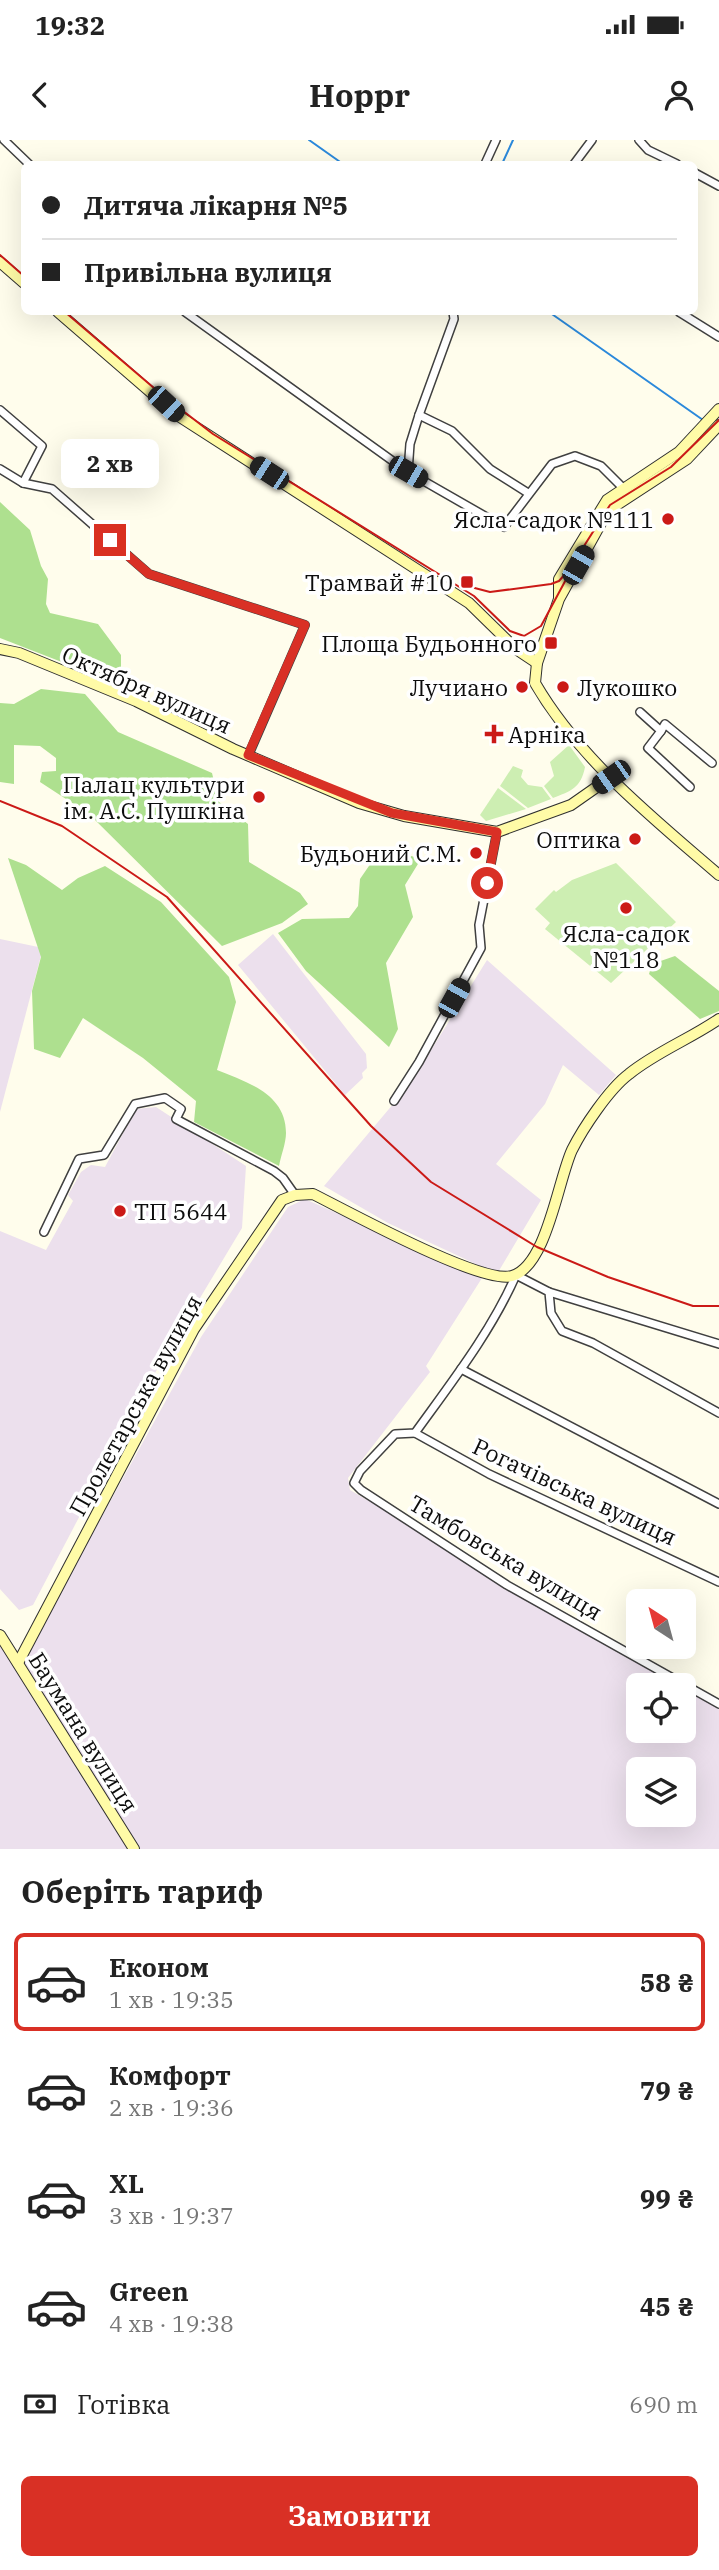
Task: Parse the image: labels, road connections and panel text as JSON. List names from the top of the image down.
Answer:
{
  "streets": {
    "street": [
      "Октября вулиця",
      "Пролетарська вулиця",
      "Рогачівська вулиця",
      "Тамбовська вулиця",
      "Баумана вулиця"
    ]
  },
  "crossings": [
    ["Пролетарська вулиця", "Баумана вулиця"],
    ["Рогачівська вулиця", "Тамбовська вулиця"]
  ],
  "places": {
    "other": [
      "Ясла-садок №111",
      "Лучиано",
      "Лукошко",
      "Палац культури ім. А.С. Пушкіна",
      "Оптика",
      "Будьоний С.М.",
      "Ясла-садок №118",
      "ТП 5644"
    ],
    "transit": ["Трамвай #10", "Площа Будьонного"],
    "health": ["Арніка"]
  },
  "north": "top left",
  "page": {
    "status": "19:32",
    "header": "Hoppr",
    "banner": ["Дитяча лікарня №5", "Привільна вулиця"],
    "bubble": "2 хв",
    "heading": "Оберіть тариф",
    "list": [
      {
        "name": "Економ",
        "note": "1 хв · 19:35",
        "value": "58 ₴"
      },
      {
        "name": "Комфорт",
        "note": "2 хв · 19:36",
        "value": "79 ₴"
      },
      {
        "name": "XL",
        "note": "3 хв · 19:37",
        "value": "99 ₴"
      },
      {
        "name": "Green",
        "note": "4 хв · 19:38",
        "value": "45 ₴"
      }
    ],
    "pay": ["Готівка", "690 m"],
    "buttons": "Замовити"
  }
}
